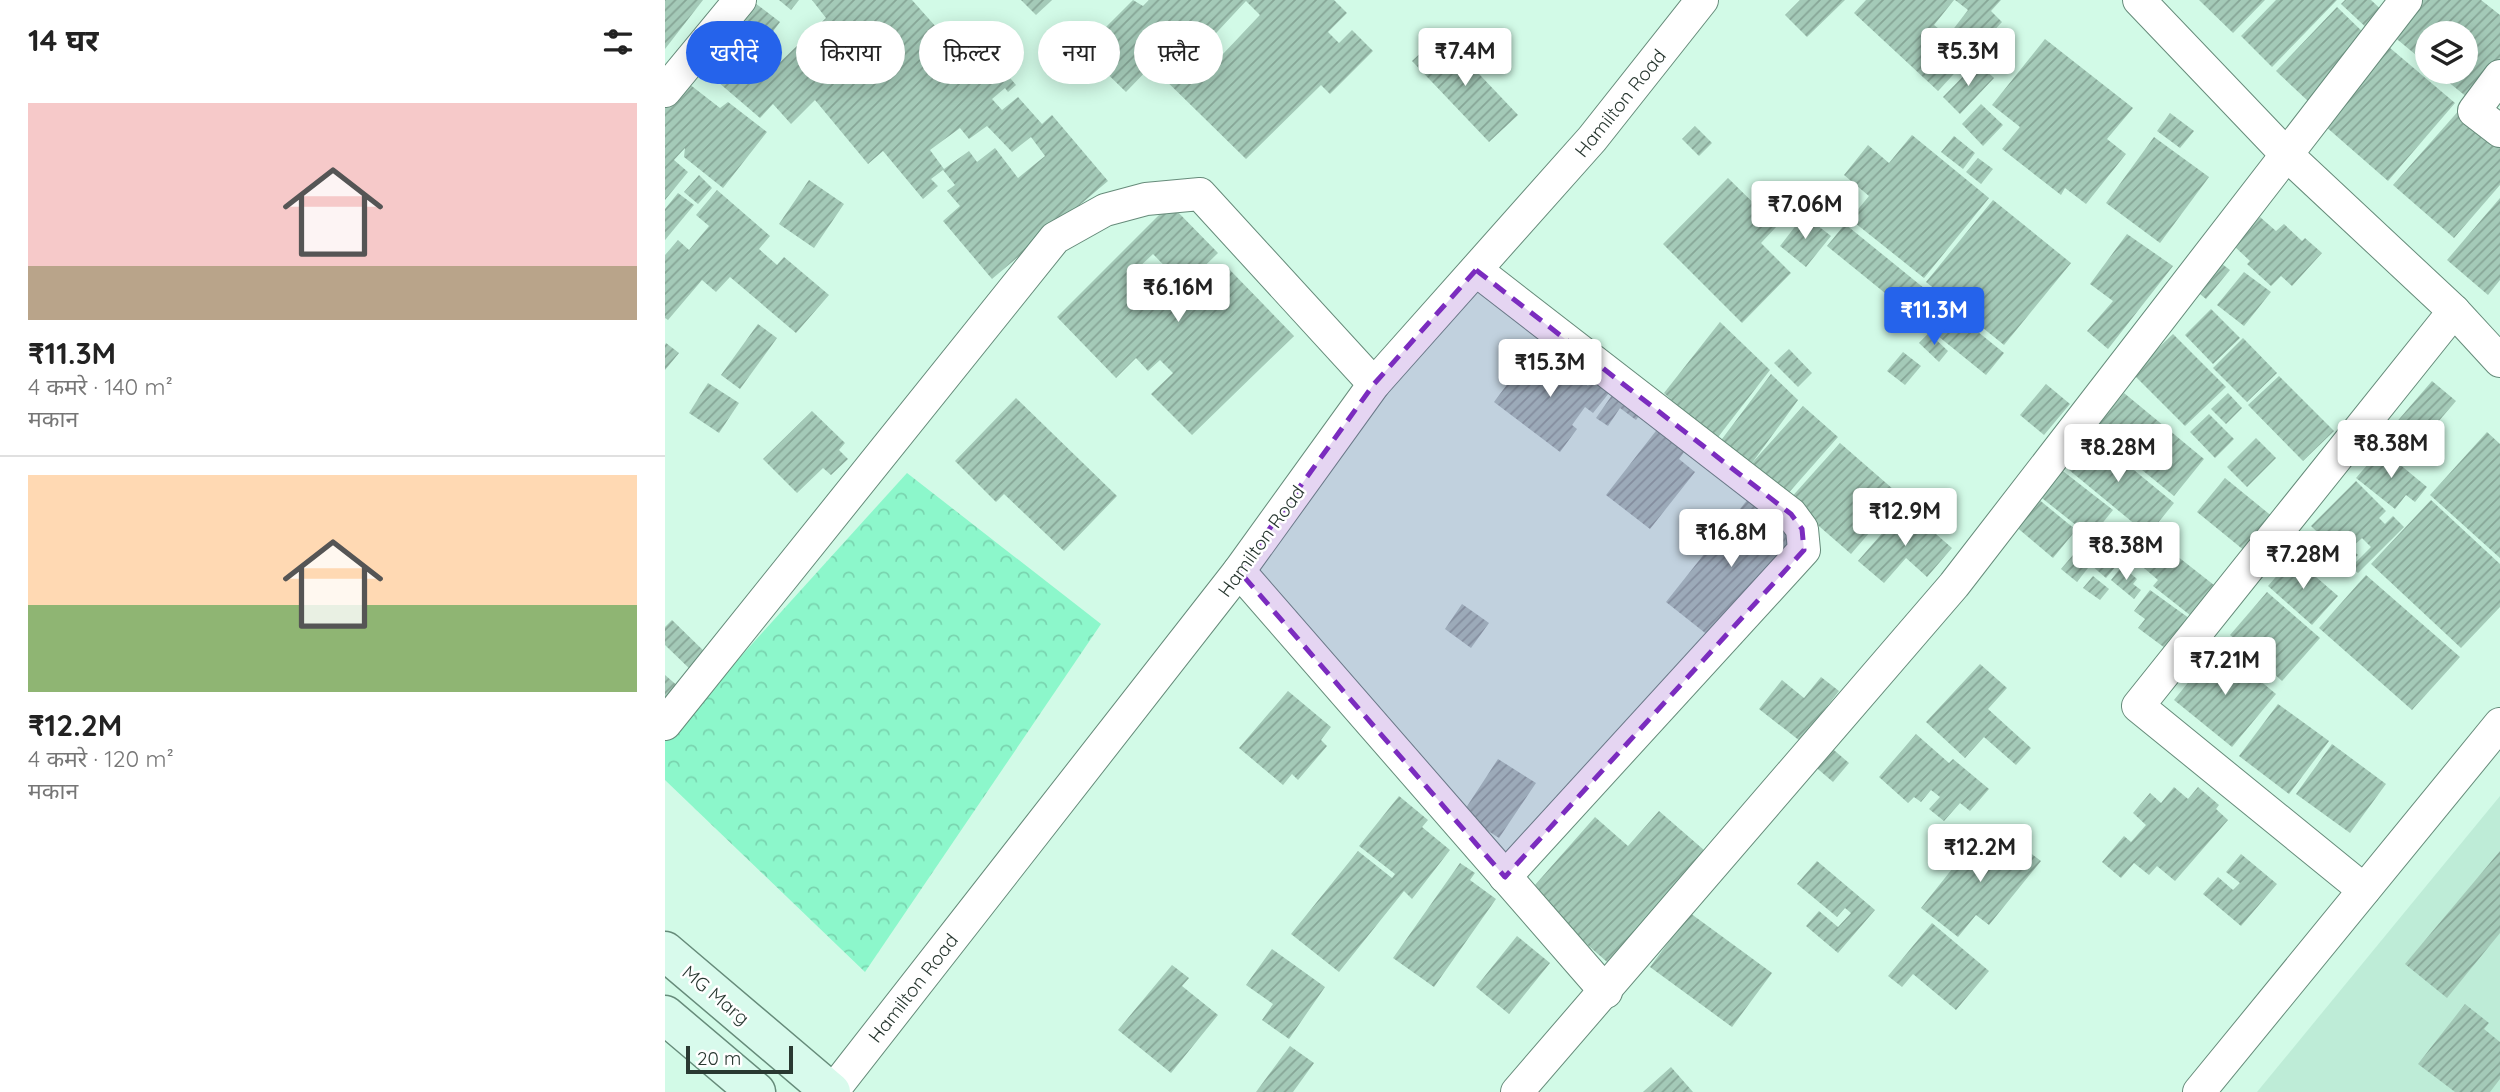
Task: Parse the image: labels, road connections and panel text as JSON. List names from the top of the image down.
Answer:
{
  "streets": {
    "main road": ["MG Marg"],
    "street": ["Hamilton Road"]
  },
  "crossings": [
    ["Hamilton Road", "MG Marg"]
  ],
  "scale_bar": "20 m",
  "page": {
    "heading": "14 घर",
    "chip": [
      "खरीदें",
      "किराया",
      "फ़िल्टर",
      "नया",
      "फ़्लैट"
    ],
    "price": [
      "₹7.4M",
      "₹5.3M",
      "₹7.06M",
      "₹6.16M",
      "₹11.3M",
      "₹15.3M",
      "₹8.38M",
      "₹8.28M",
      "₹12.9M",
      "₹16.8M",
      "₹8.38M",
      "₹7.28M",
      "₹7.21M",
      "₹12.2M"
    ],
    "list": [
      {
        "name": "₹11.3M",
        "note": "4 कमरे · 140 m² · मकान"
      },
      {
        "name": "₹12.2M",
        "note": "4 कमरे · 120 m² · मकान"
      }
    ],
    "scale": "20 m"
  }
}
